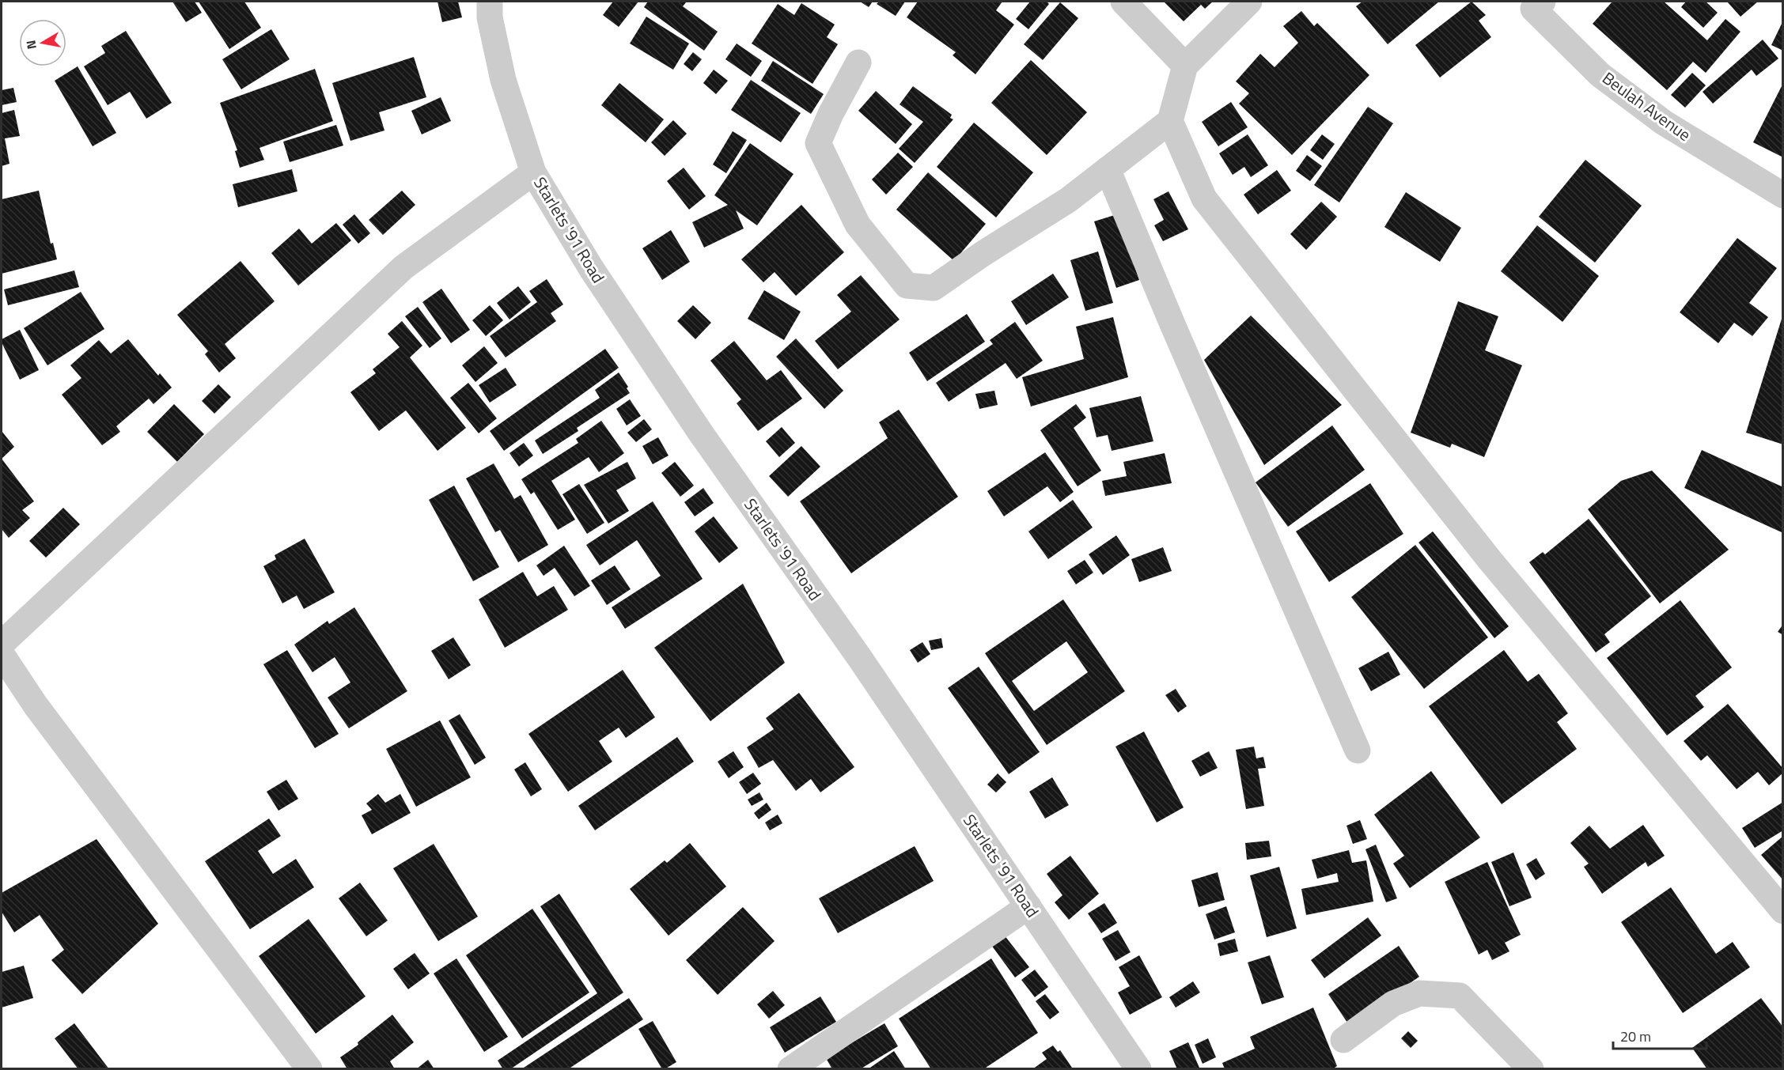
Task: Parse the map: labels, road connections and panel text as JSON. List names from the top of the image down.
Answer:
{
  "streets": {
    "street": ["Beulah Avenue", "Starlets '91 Road"]
  },
  "scale_bar": "20 m",
  "north": "left"
}
